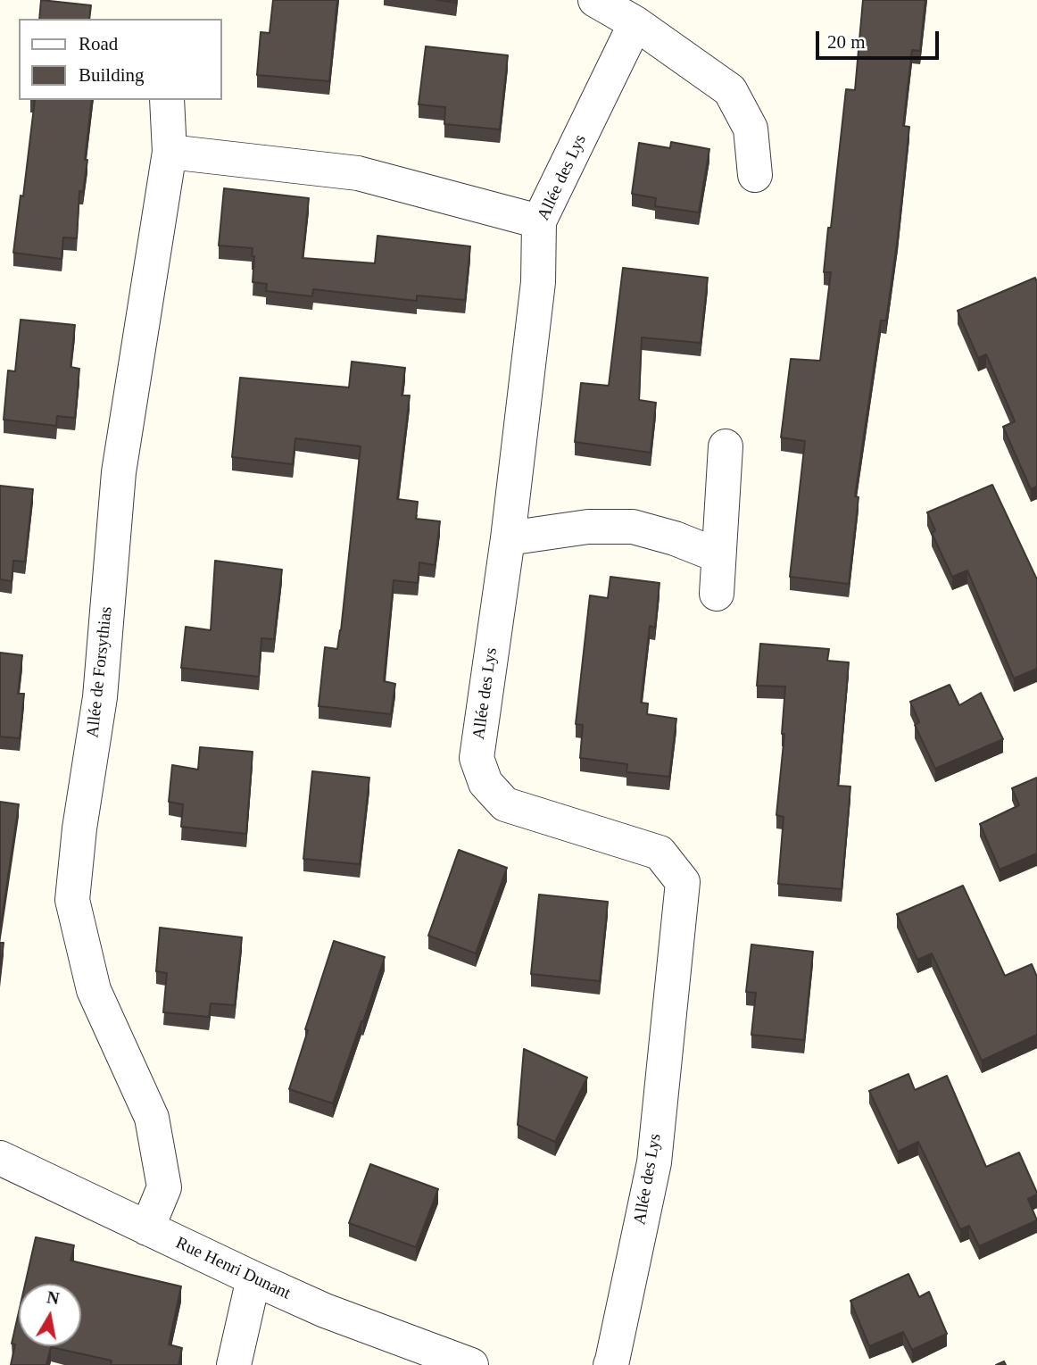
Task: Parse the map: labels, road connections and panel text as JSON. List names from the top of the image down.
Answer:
{
  "streets": {
    "street": ["Allée des Lys", "Allée de Forsythias", "Rue Henri Dunant"]
  },
  "crossings": [
    ["Allée de Forsythias", "Rue Henri Dunant"]
  ],
  "legend": ["Road", "Building"],
  "scale_bar": "20 m",
  "north": "top"
}
